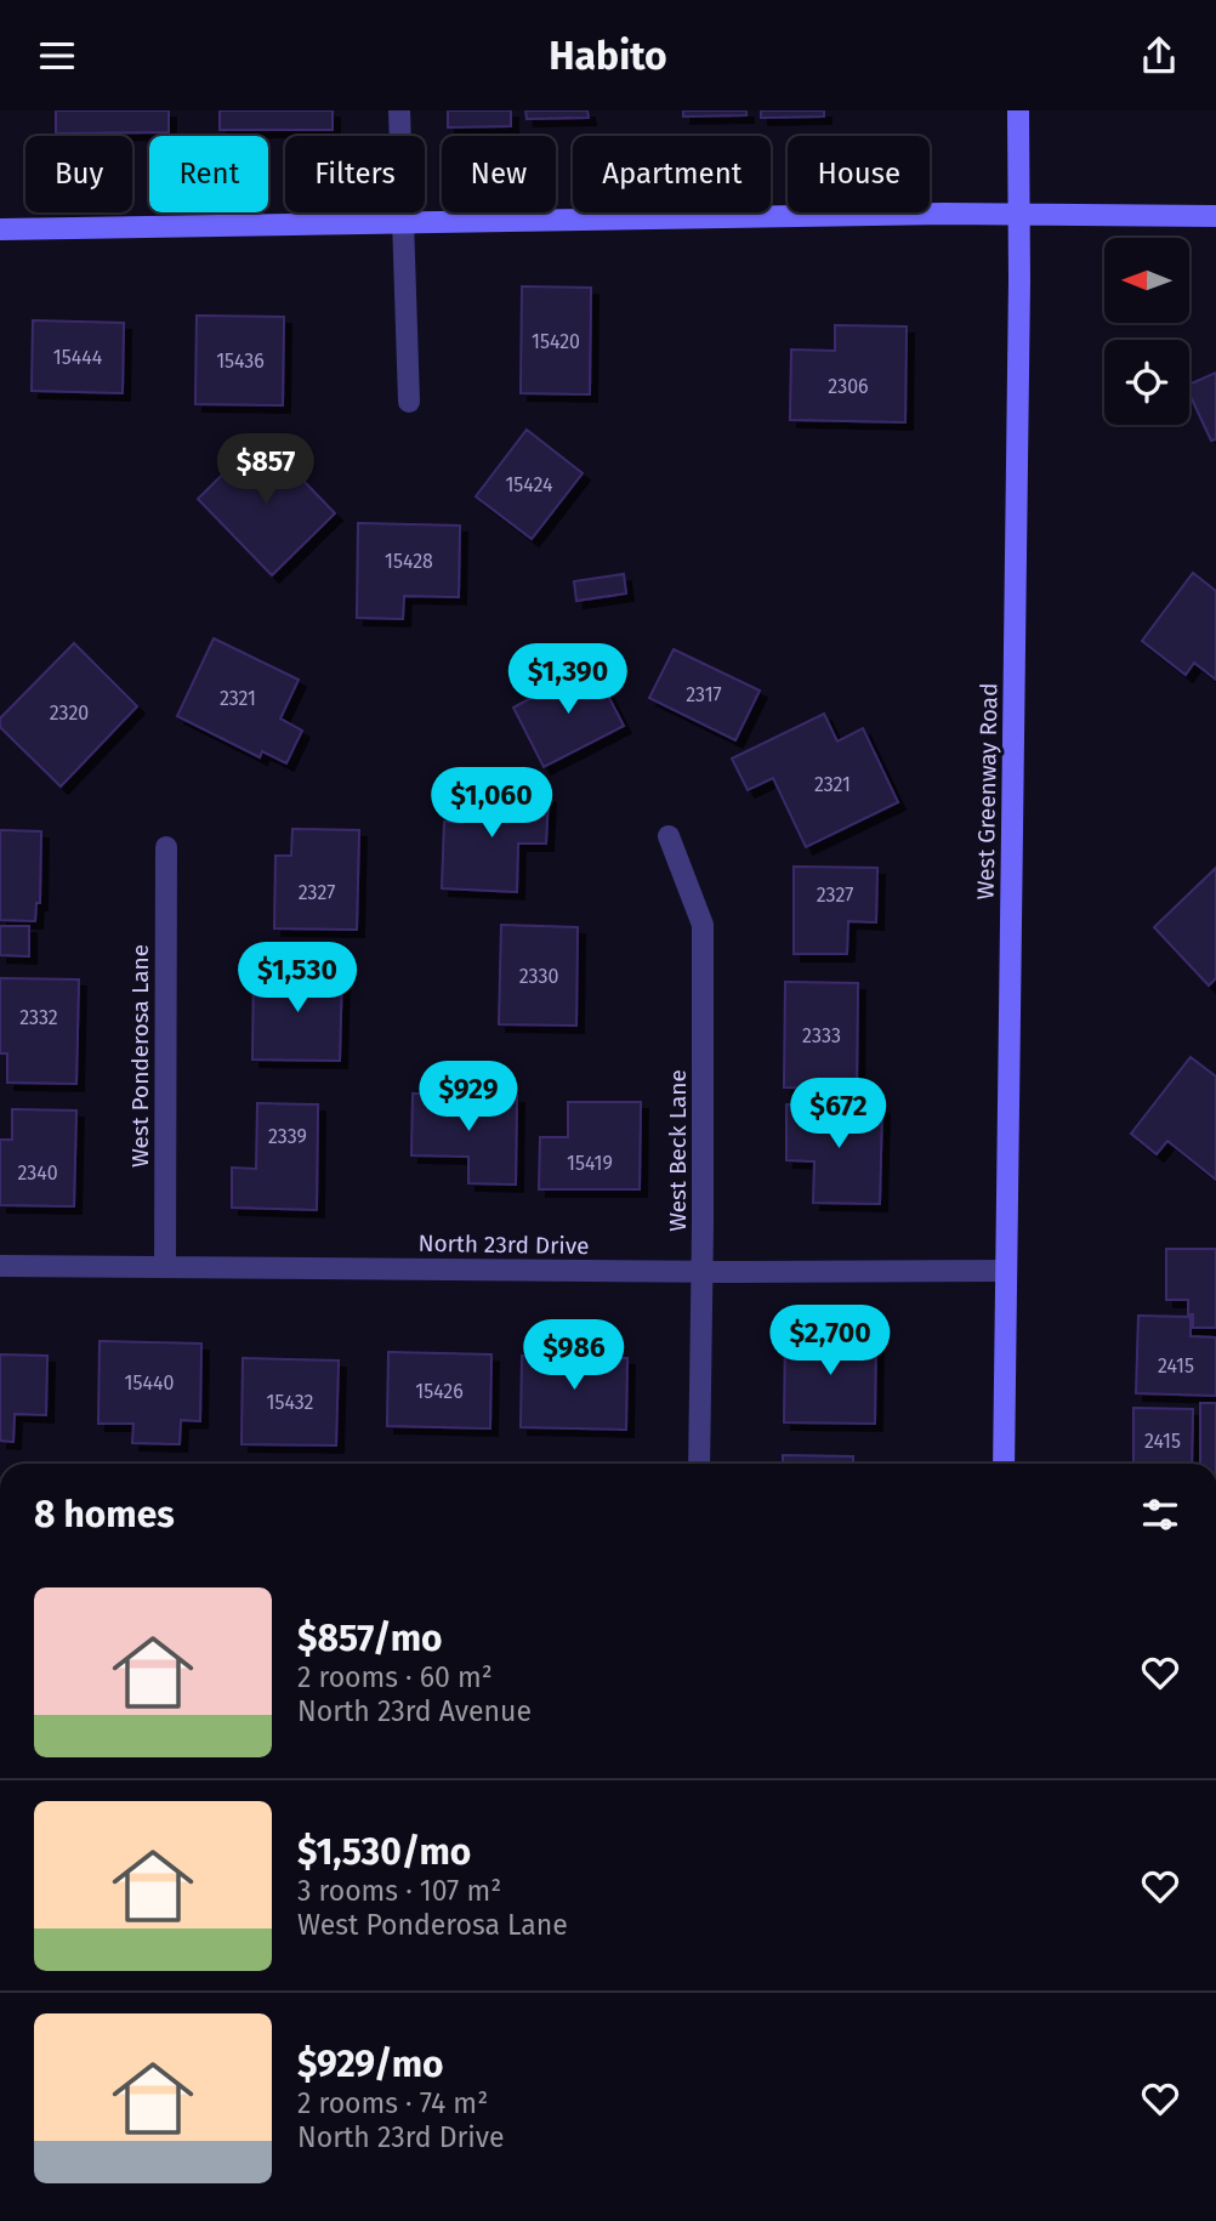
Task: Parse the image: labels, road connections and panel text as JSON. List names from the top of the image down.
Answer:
{
  "streets": {
    "main road": ["West Greenway Road"],
    "street": ["West Ponderosa Lane", "West Beck Lane", "North 23rd Drive"]
  },
  "crossings": [
    ["West Greenway Road", "North 23rd Drive"],
    ["West Ponderosa Lane", "North 23rd Drive"],
    ["West Beck Lane", "North 23rd Drive"]
  ],
  "house_numbers": [
    "15420",
    "15444",
    "15436",
    "2306",
    "15424",
    "15428",
    "2317",
    "2321",
    "2320",
    "2321",
    "2327",
    "2327",
    "2330",
    "2332",
    "2333",
    "2339",
    "15419",
    "2340",
    "2415",
    "15440",
    "15426",
    "15432",
    "2415"
  ],
  "north": "left",
  "page": {
    "header": "Habito",
    "chip": [
      "Buy",
      "Rent",
      "Filters",
      "New",
      "Apartment",
      "House"
    ],
    "price": [
      "$857",
      "$1,390",
      "$1,060",
      "$1,530",
      "$929",
      "$672",
      "$2,700",
      "$986"
    ],
    "heading": "8 homes",
    "list": [
      {
        "name": "$857/mo",
        "note": "2 rooms · 60 m² · North 23rd Avenue"
      },
      {
        "name": "$1,530/mo",
        "note": "3 rooms · 107 m² · West Ponderosa Lane"
      },
      {
        "name": "$929/mo",
        "note": "2 rooms · 74 m² · North 23rd Drive"
      }
    ]
  }
}
